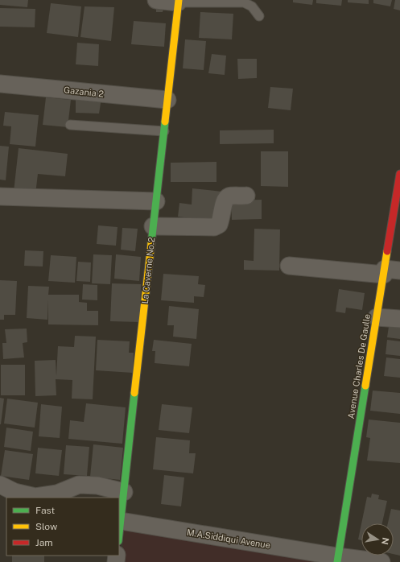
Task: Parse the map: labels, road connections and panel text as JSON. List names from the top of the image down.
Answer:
{
  "streets": {
    "street": [
      "Gazania 2",
      "La Caverne No.2",
      "Avenue Charles De Gaulle",
      "M.A.Siddiqui Avenue"
    ]
  },
  "crossings": [
    ["Gazania 2", "La Caverne No.2"],
    ["La Caverne No.2", "M.A.Siddiqui Avenue"],
    ["Avenue Charles De Gaulle", "M.A.Siddiqui Avenue"]
  ],
  "legend": ["Fast", "Slow", "Jam"],
  "north": "right"
}
